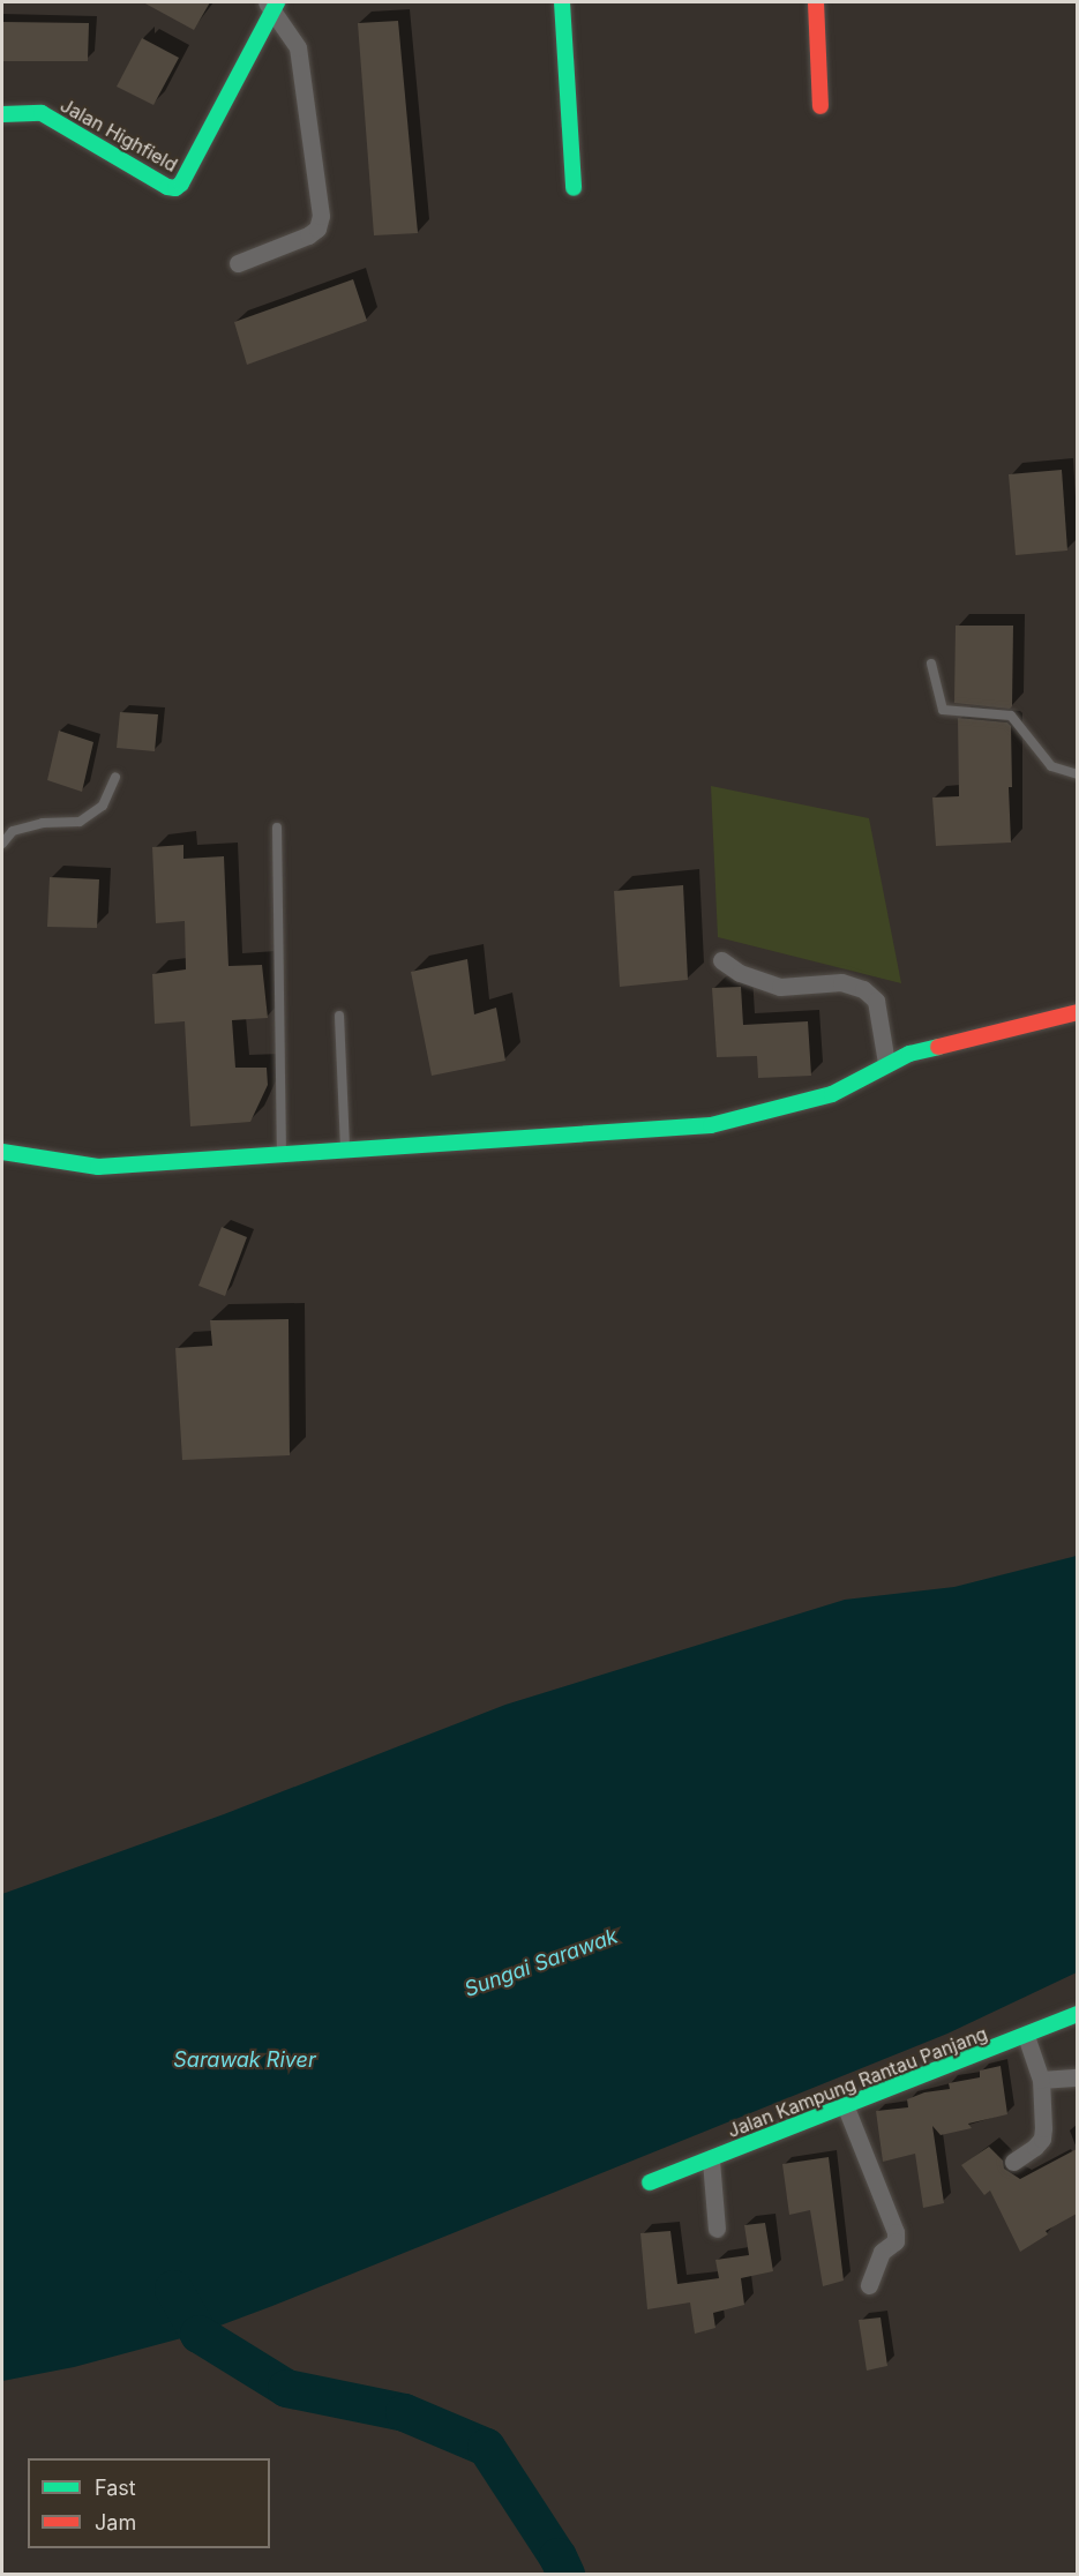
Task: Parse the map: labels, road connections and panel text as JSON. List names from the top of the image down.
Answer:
{
  "streets": {
    "street": ["Jalan Highfield", "Jalan Kampung Rantau Panjang"]
  },
  "water": ["Sungai Sarawak", "Sarawak River"],
  "legend": ["Fast", "Jam"]
}
